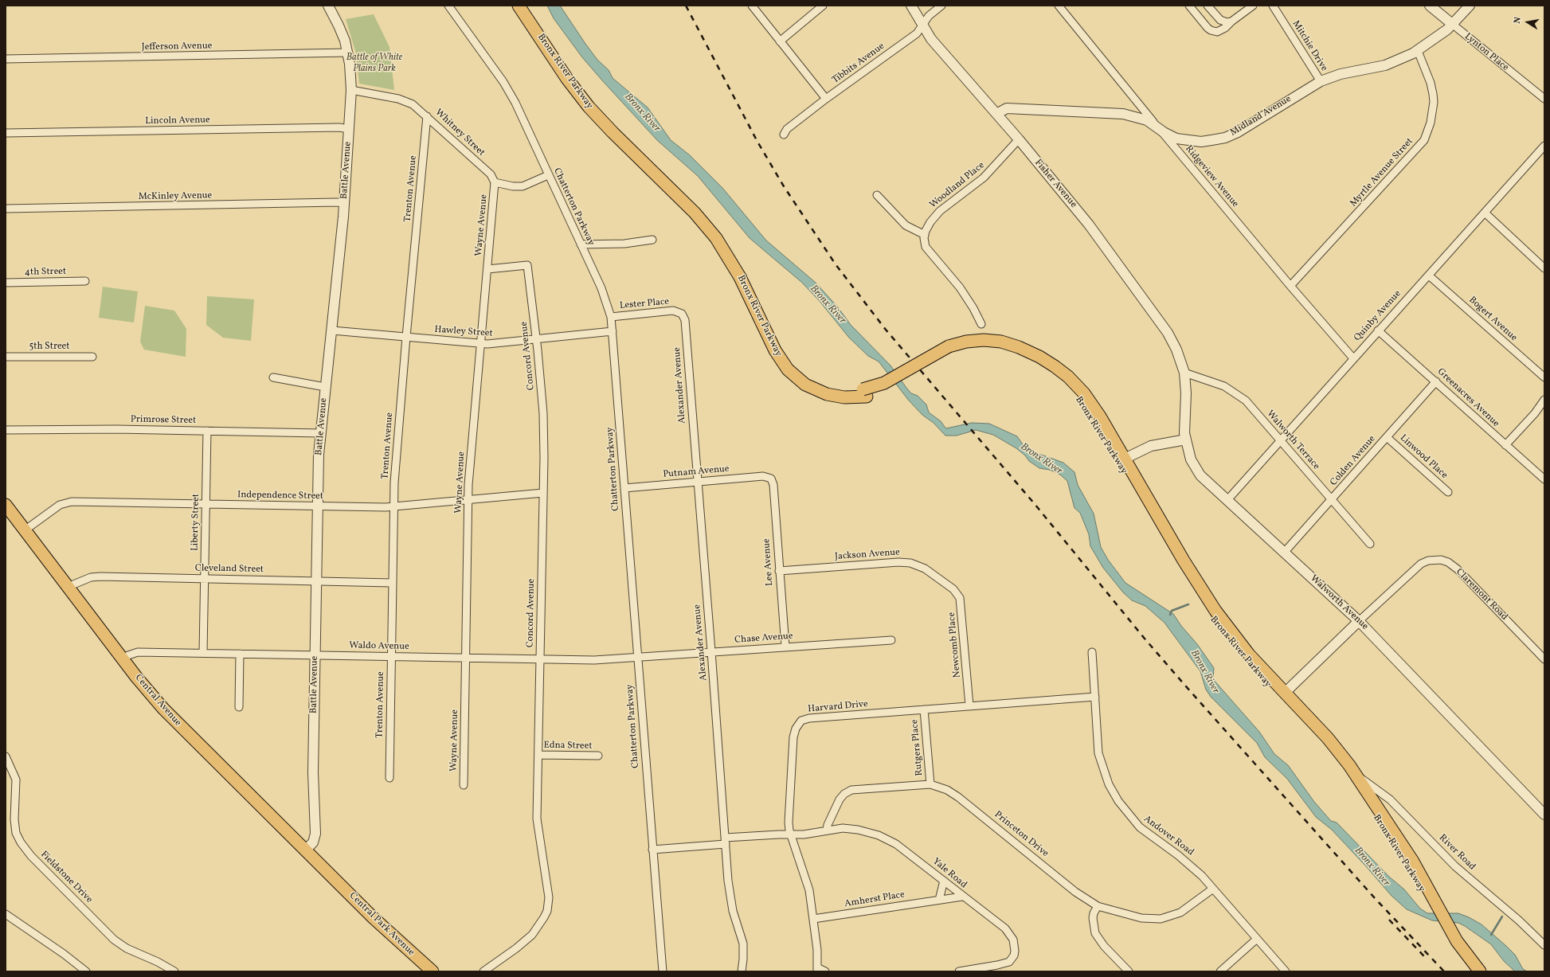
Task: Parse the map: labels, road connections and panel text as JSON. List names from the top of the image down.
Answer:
{
  "streets": {
    "main road": ["Bronx River Parkway", "Central Avenue", "Central Park Avenue"],
    "street": [
      "Mitchie Drive",
      "Jefferson Avenue",
      "Lynton Place",
      "Tibbits Avenue",
      "Midland Avenue",
      "Lincoln Avenue",
      "Whitney Street",
      "Battle Avenue",
      "Myrtle Avenue Street",
      "Ridgeview Avenue",
      "Fisher Avenue",
      "Woodland Place",
      "Trenton Avenue",
      "McKinley Avenue",
      "Chatterton Parkway",
      "Wayne Avenue",
      "4th Street",
      "Lester Place",
      "Quinby Avenue",
      "Bogert Avenue",
      "Hawley Street",
      "5th Street",
      "Concord Avenue",
      "Alexander Avenue",
      "Greenacres Avenue",
      "Primrose Street",
      "Walworth Terrace",
      "Linwood Place",
      "Colden Avenue",
      "Putnam Avenue",
      "Independence Street",
      "Liberty Street",
      "Jackson Avenue",
      "Lee Avenue",
      "Cleveland Street",
      "Claremont Road",
      "Walworth Avenue",
      "Chase Avenue",
      "Newcomb Place",
      "Waldo Avenue",
      "Harvard Drive",
      "Edna Street",
      "Rutgers Place",
      "Princeton Drive",
      "Andover Road",
      "River Road",
      "Yale Road",
      "Fieldstone Drive",
      "Amherst Place"
    ]
  },
  "crossings": [
    ["Mitchie Drive", "Midland Avenue"],
    ["Jefferson Avenue", "Battle Avenue"],
    ["Lynton Place", "Midland Avenue"],
    ["Tibbits Avenue", "Fisher Avenue"],
    ["Bronx River Parkway", "Claremont Road"],
    ["Bronx River Parkway", "River Road"],
    ["Midland Avenue", "Myrtle Avenue Street"],
    ["Midland Avenue", "Ridgeview Avenue"],
    ["Midland Avenue", "Fisher Avenue"],
    ["Lincoln Avenue", "Battle Avenue"],
    ["Whitney Street", "Battle Avenue"],
    ["Whitney Street", "Trenton Avenue"],
    ["Whitney Street", "Wayne Avenue"],
    ["Battle Avenue", "McKinley Avenue"],
    ["Battle Avenue", "Hawley Street"],
    ["Battle Avenue", "Primrose Street"],
    ["Battle Avenue", "Independence Street"],
    ["Battle Avenue", "Cleveland Street"],
    ["Battle Avenue", "Waldo Avenue"],
    ["Battle Avenue", "Central Avenue"],
    ["Myrtle Avenue Street", "Ridgeview Avenue"],
    ["Ridgeview Avenue", "Quinby Avenue"],
    ["Fisher Avenue", "Woodland Place"],
    ["Fisher Avenue", "Walworth Terrace"],
    ["Fisher Avenue", "Walworth Avenue"],
    ["Trenton Avenue", "Hawley Street"],
    ["Trenton Avenue", "Independence Street"],
    ["Trenton Avenue", "Cleveland Street"],
    ["Trenton Avenue", "Waldo Avenue"],
    ["Chatterton Parkway", "Lester Place"],
    ["Chatterton Parkway", "Hawley Street"],
    ["Chatterton Parkway", "Putnam Avenue"],
    ["Chatterton Parkway", "Chase Avenue"],
    ["Chatterton Parkway", "Waldo Avenue"],
    ["Chatterton Parkway", "Yale Road"],
    ["Wayne Avenue", "Hawley Street"],
    ["Wayne Avenue", "Concord Avenue"],
    ["Wayne Avenue", "Independence Street"],
    ["Wayne Avenue", "Waldo Avenue"],
    ["Lester Place", "Alexander Avenue"],
    ["Quinby Avenue", "Bogert Avenue"],
    ["Quinby Avenue", "Greenacres Avenue"],
    ["Quinby Avenue", "Walworth Terrace"],
    ["Quinby Avenue", "Walworth Avenue"],
    ["Hawley Street", "Concord Avenue"],
    ["Concord Avenue", "Independence Street"],
    ["Concord Avenue", "Waldo Avenue"],
    ["Concord Avenue", "Edna Street"],
    ["Alexander Avenue", "Putnam Avenue"],
    ["Alexander Avenue", "Chase Avenue"],
    ["Alexander Avenue", "Yale Road"],
    ["Greenacres Avenue", "Colden Avenue"],
    ["Primrose Street", "Liberty Street"],
    ["Walworth Terrace", "Colden Avenue"],
    ["Walworth Terrace", "Walworth Avenue"],
    ["Linwood Place", "Colden Avenue"],
    ["Colden Avenue", "Walworth Avenue"],
    ["Putnam Avenue", "Lee Avenue"],
    ["Independence Street", "Liberty Street"],
    ["Independence Street", "Central Avenue"],
    ["Liberty Street", "Cleveland Street"],
    ["Liberty Street", "Waldo Avenue"],
    ["Jackson Avenue", "Lee Avenue"],
    ["Jackson Avenue", "Newcomb Place"],
    ["Lee Avenue", "Chase Avenue"],
    ["Cleveland Street", "Central Avenue"],
    ["Claremont Road", "Walworth Avenue"],
    ["Chase Avenue", "Waldo Avenue"],
    ["Newcomb Place", "Harvard Drive"],
    ["Waldo Avenue", "Central Avenue"],
    ["Central Avenue", "Central Park Avenue"],
    ["Harvard Drive", "Rutgers Place"],
    ["Harvard Drive", "Andover Road"],
    ["Harvard Drive", "Yale Road"],
    ["Harvard Drive", "Amherst Place"],
    ["Rutgers Place", "Princeton Drive"],
    ["Princeton Drive", "Andover Road"],
    ["Princeton Drive", "Yale Road"],
    ["Yale Road", "Amherst Place"]
  ],
  "water": ["Bronx River"],
  "parks": ["Battle of White Plains Park"],
  "north": "left"
}
